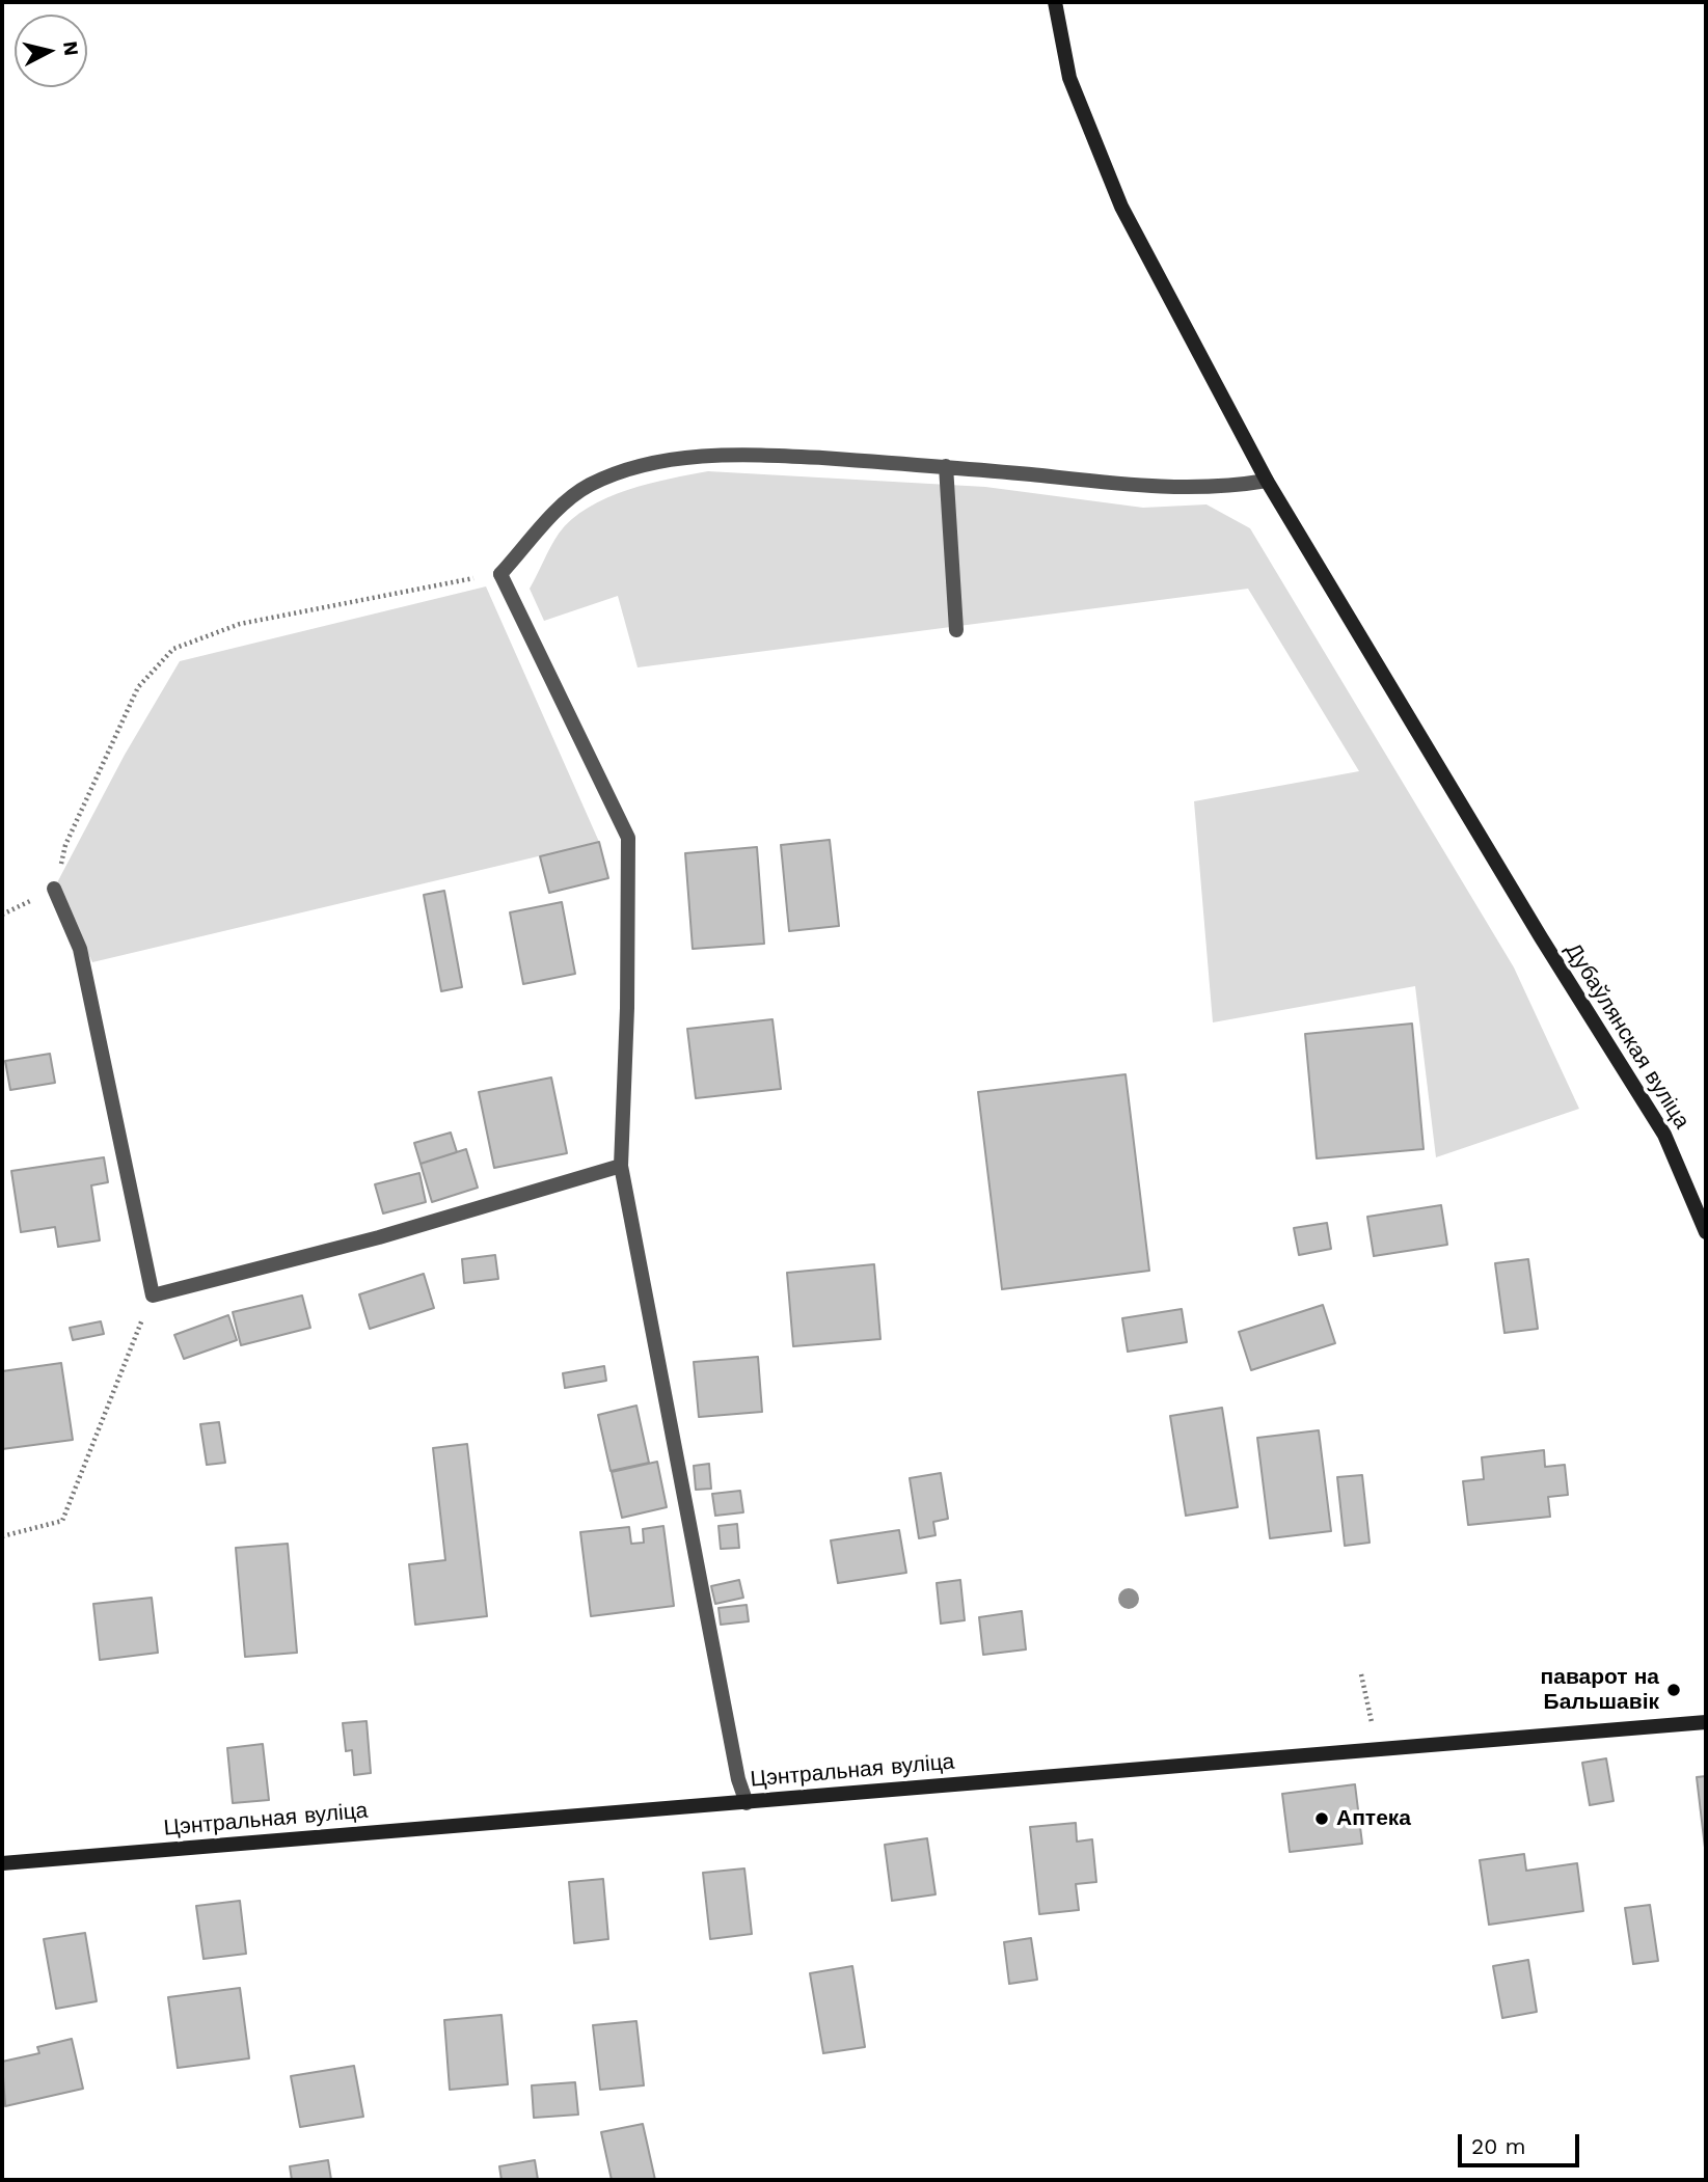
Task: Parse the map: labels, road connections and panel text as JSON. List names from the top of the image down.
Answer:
{
  "streets": {
    "main road": ["Дубаўлянская вуліца", "Цэнтральная вуліца"]
  },
  "places": ["паварот на Бальшавік", "Аптека"],
  "scale_bar": "20 m",
  "north": "right"
}
